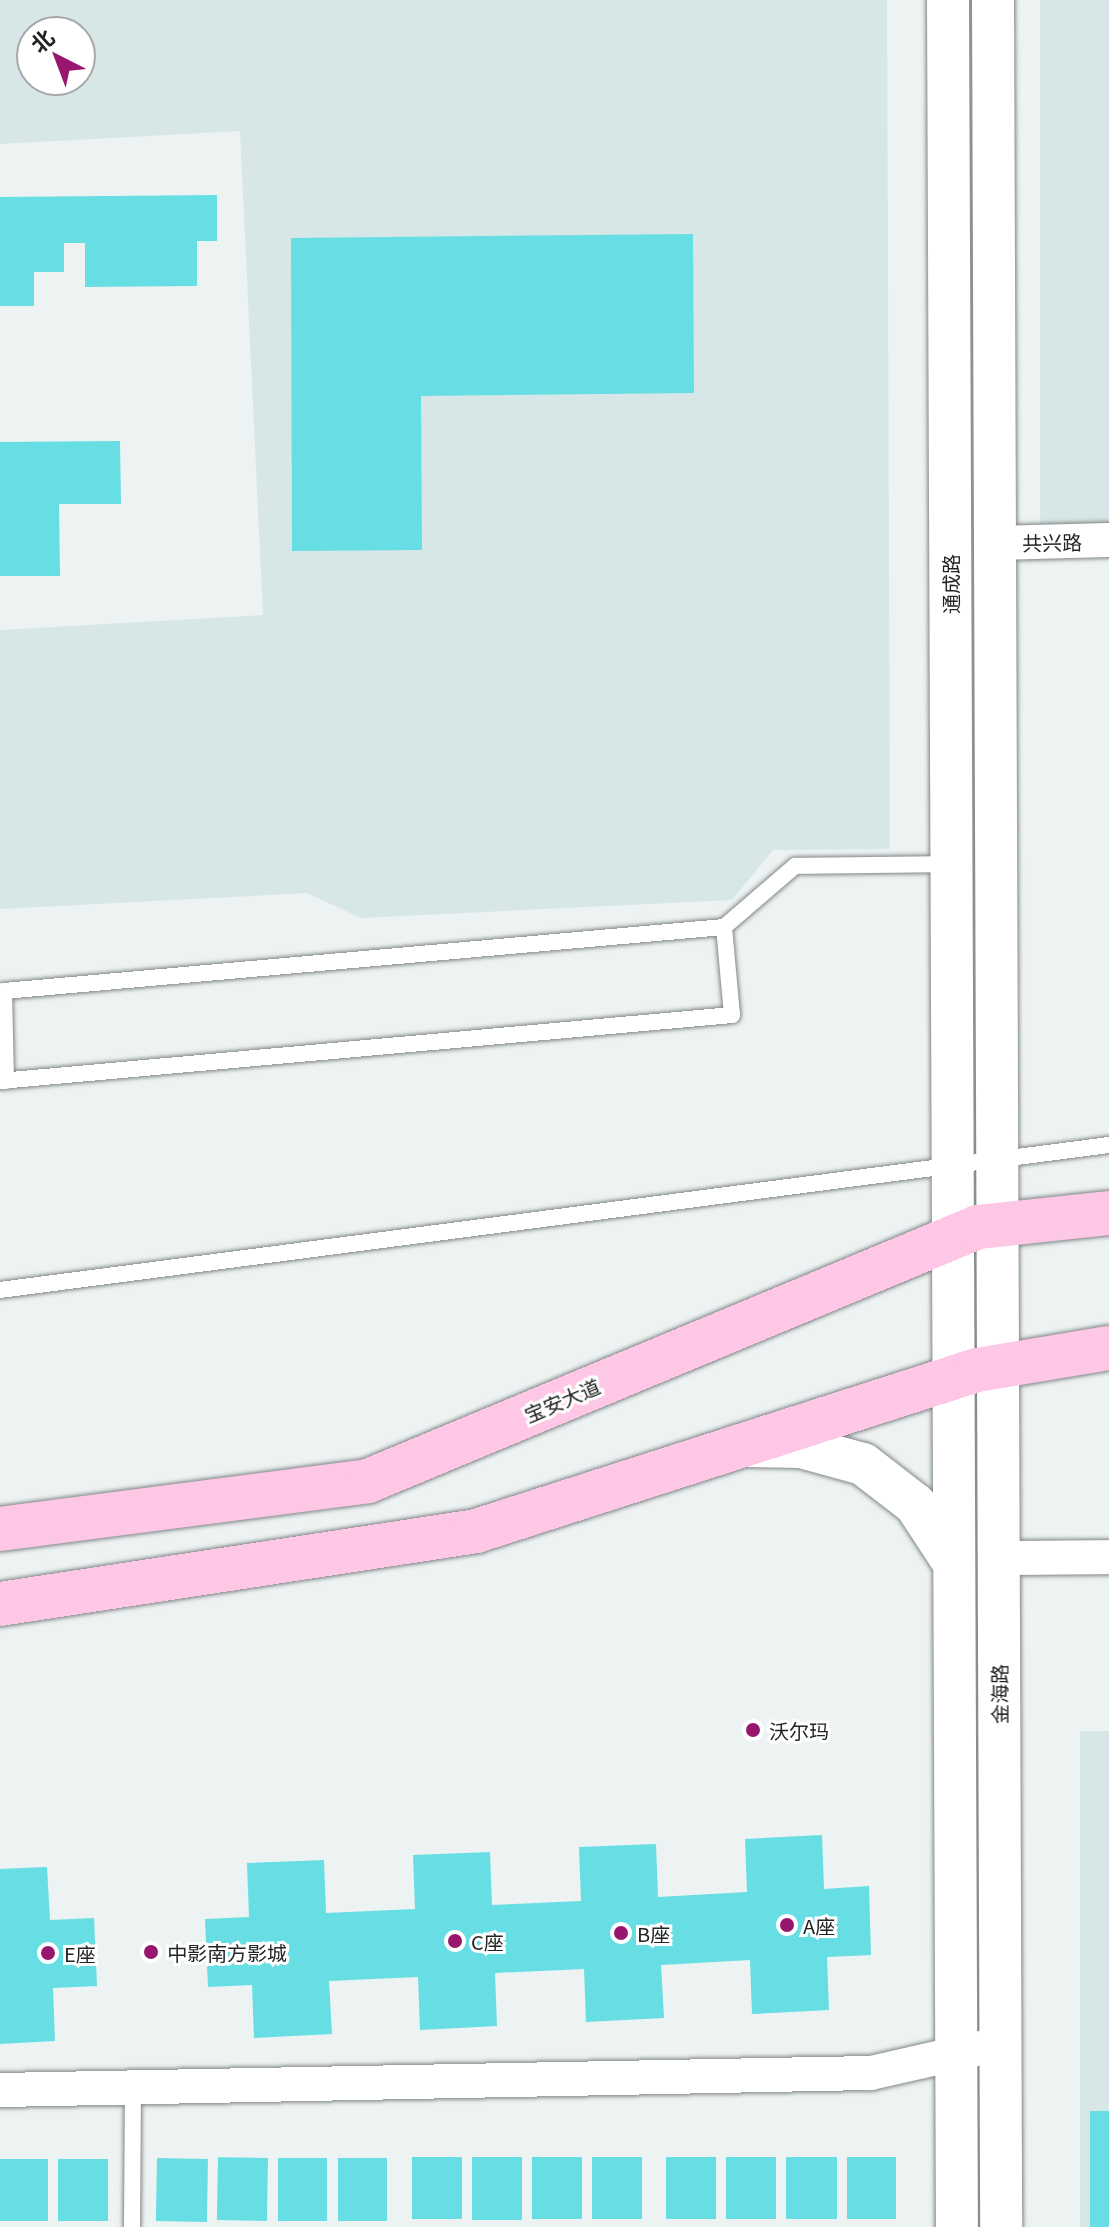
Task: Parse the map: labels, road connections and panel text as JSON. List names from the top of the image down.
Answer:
{
  "streets": {
    "main road": ["宝安大道"],
    "street": ["共兴路", "通成路", "金海路"]
  },
  "crossings": [
    ["宝安大道", "金海路"]
  ],
  "places": [
    "沃尔玛",
    "A座",
    "B座",
    "C座",
    "中影南方影城",
    "E座"
  ],
  "north": "top left"
}
